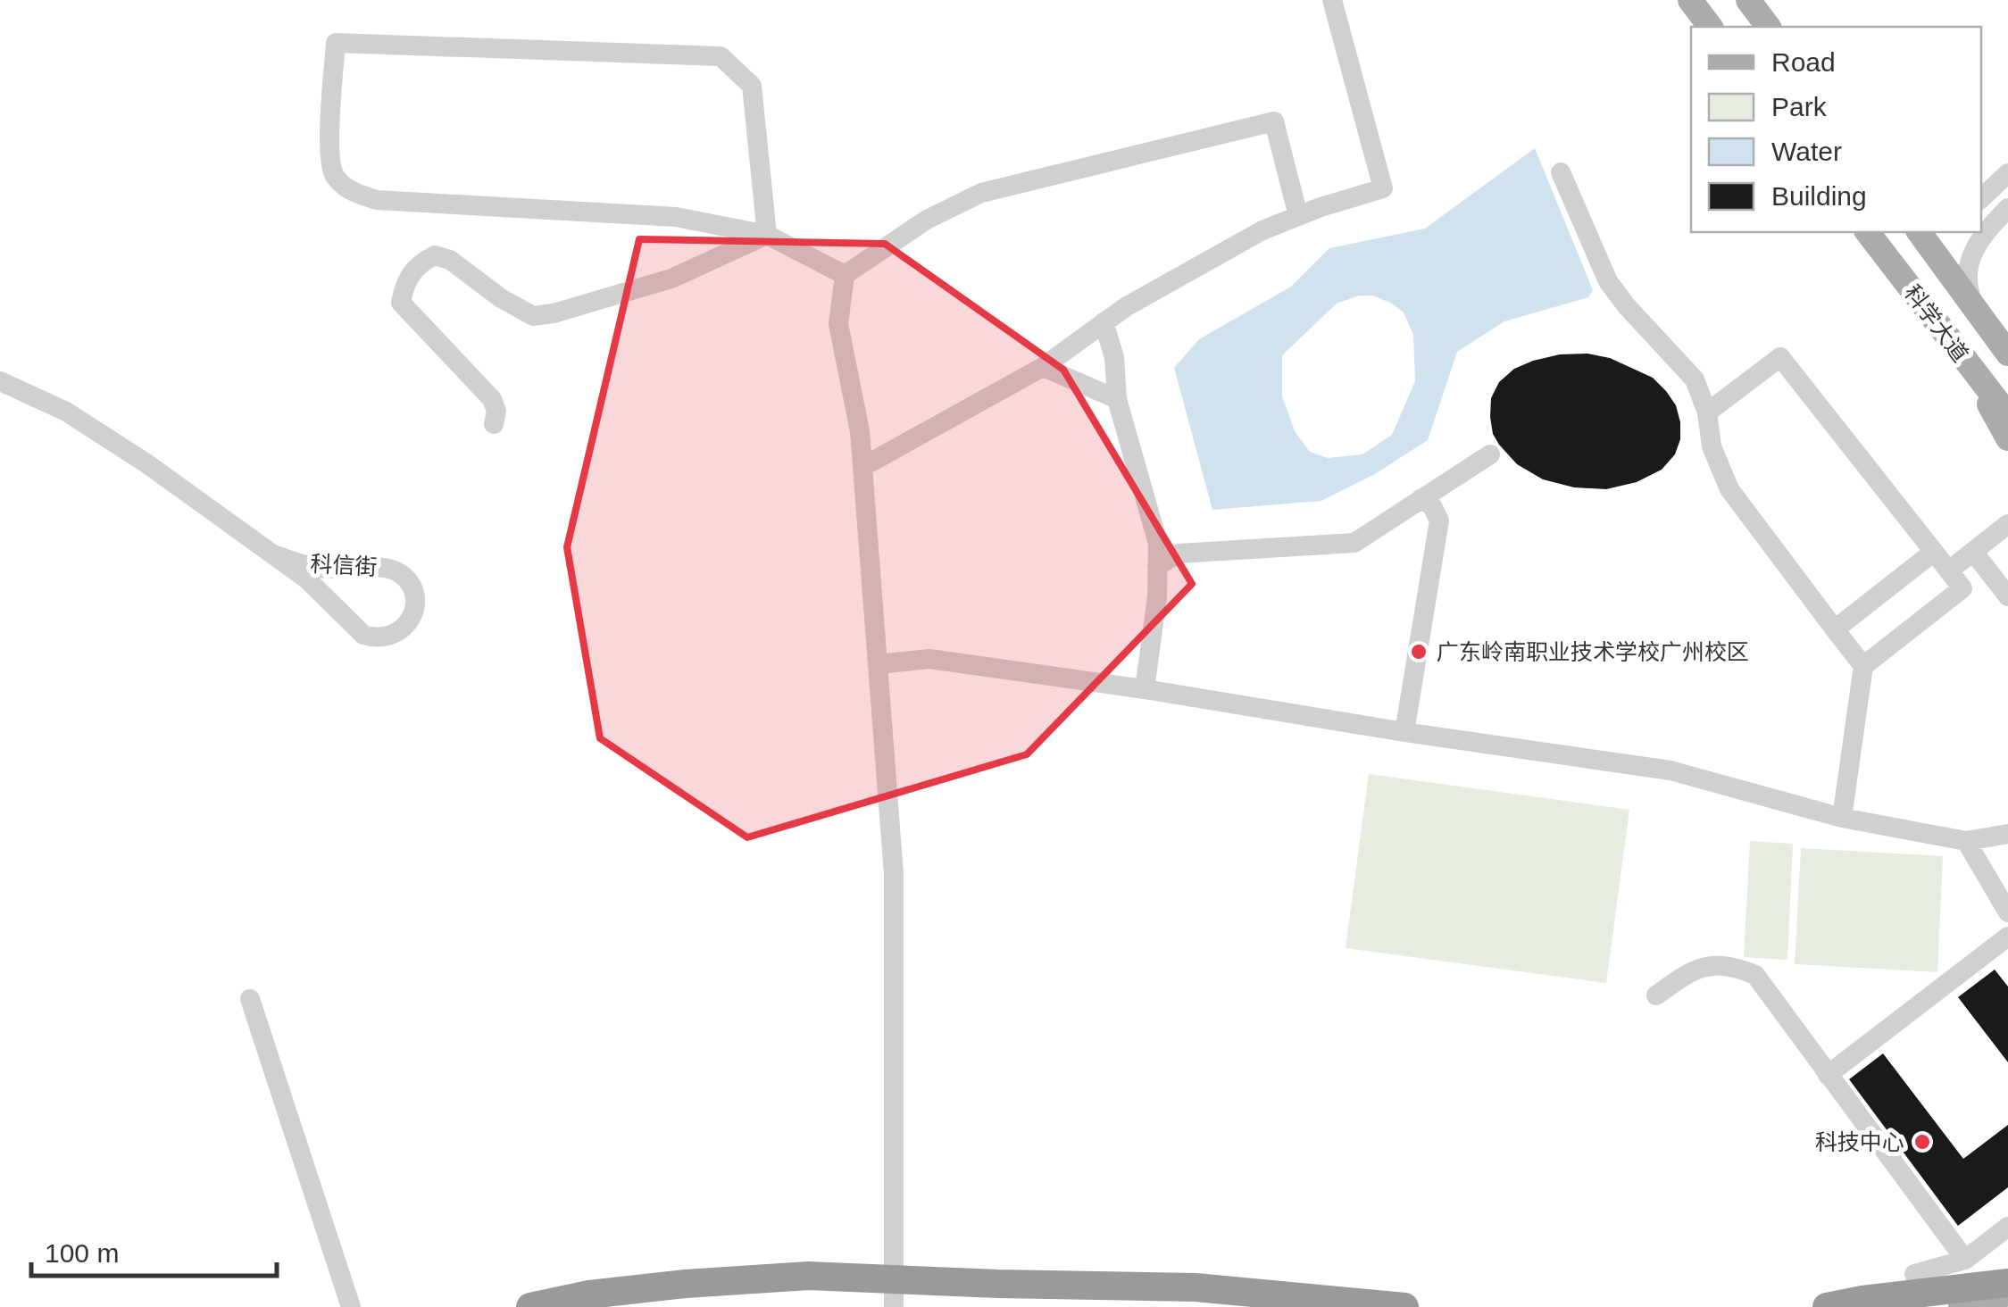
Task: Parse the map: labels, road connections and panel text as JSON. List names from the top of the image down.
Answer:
{
  "streets": {
    "main road": ["科学大道"],
    "street": ["科信街"]
  },
  "places": ["广东岭南职业技术学校广州校区", "科技中心"],
  "legend": [
    "Road",
    "Park",
    "Water",
    "Building"
  ],
  "scale_bar": "100 m"
}
